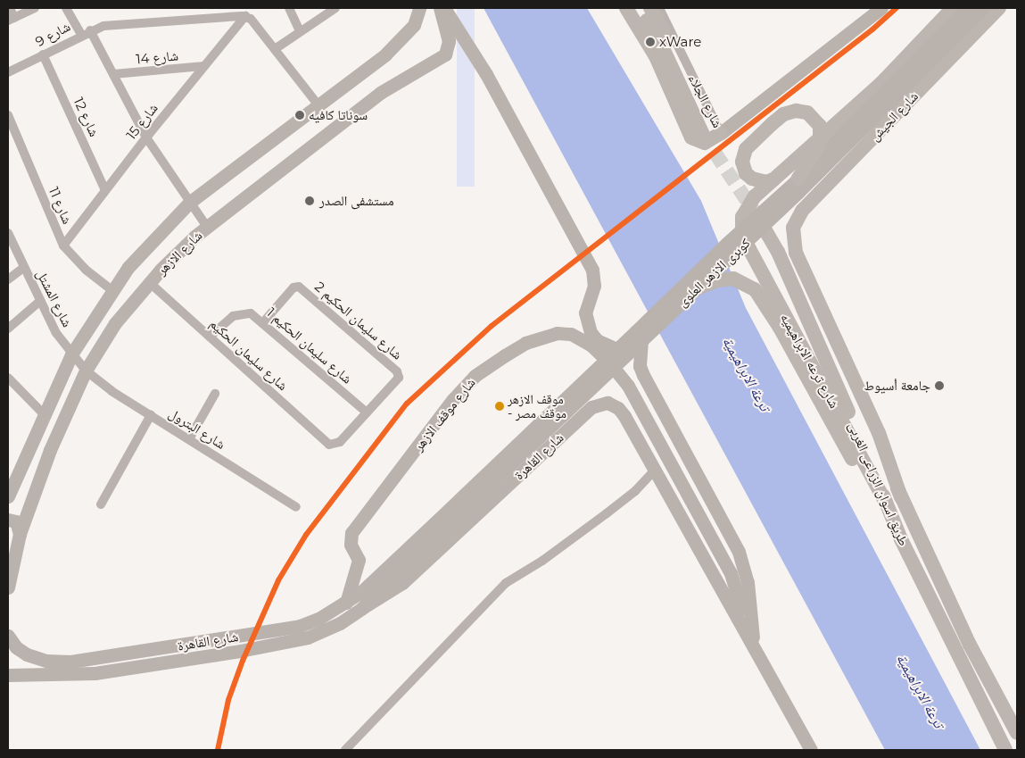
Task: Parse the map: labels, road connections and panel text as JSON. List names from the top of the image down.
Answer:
{
  "streets": {
    "main road": [
      "شارع الجلاء",
      "شارع الجيش",
      "شارع الازهر",
      "كوبرى الازهر العلوى",
      "شارع ترعه الابراهيميه",
      "شارع موقف الازهر",
      "شارع القاهرة",
      "طريق اسوان الزراعى الغربى"
    ],
    "street": [
      "شارع 9",
      "شارع 14",
      "شارع 12",
      "شارع 15",
      "شارع 11",
      "شارع المشتل",
      "شارع سليمان الحكيم 2",
      "شارع سليمان الحكيم 1",
      "شارع سليمان الحكيم",
      "شارع البترول"
    ]
  },
  "crossings": [
    ["شارع 9", "شارع 12"],
    ["شارع 9", "شارع 15"],
    ["شارع 14", "شارع 15"],
    ["شارع الجيش", "طريق اسوان الزراعى الغربى"],
    ["شارع 12", "شارع 15"],
    ["شارع 15", "شارع 11"],
    ["شارع 11", "شارع الازهر"],
    ["شارع الازهر", "شارع المشتل"],
    ["شارع الازهر", "شارع سليمان الحكيم"],
    ["شارع الازهر", "شارع البترول"],
    ["كوبرى الازهر العلوى", "شارع القاهرة"],
    ["شارع المشتل", "شارع البترول"],
    ["شارع سليمان الحكيم 2", "شارع سليمان الحكيم 1"],
    ["شارع سليمان الحكيم 2", "شارع سليمان الحكيم"],
    ["شارع سليمان الحكيم 1", "شارع سليمان الحكيم"],
    ["شارع ترعه الابراهيميه", "طريق اسوان الزراعى الغربى"],
    ["شارع موقف الازهر", "شارع القاهرة"]
  ],
  "water": ["ترعة الابراهيمية"],
  "places": [
    "xWare",
    "سوناتا كافيه",
    "مستشفى الصدر",
    "جامعة أسيوط",
    "موقف الازهر - موقف مصر"
  ]
}
